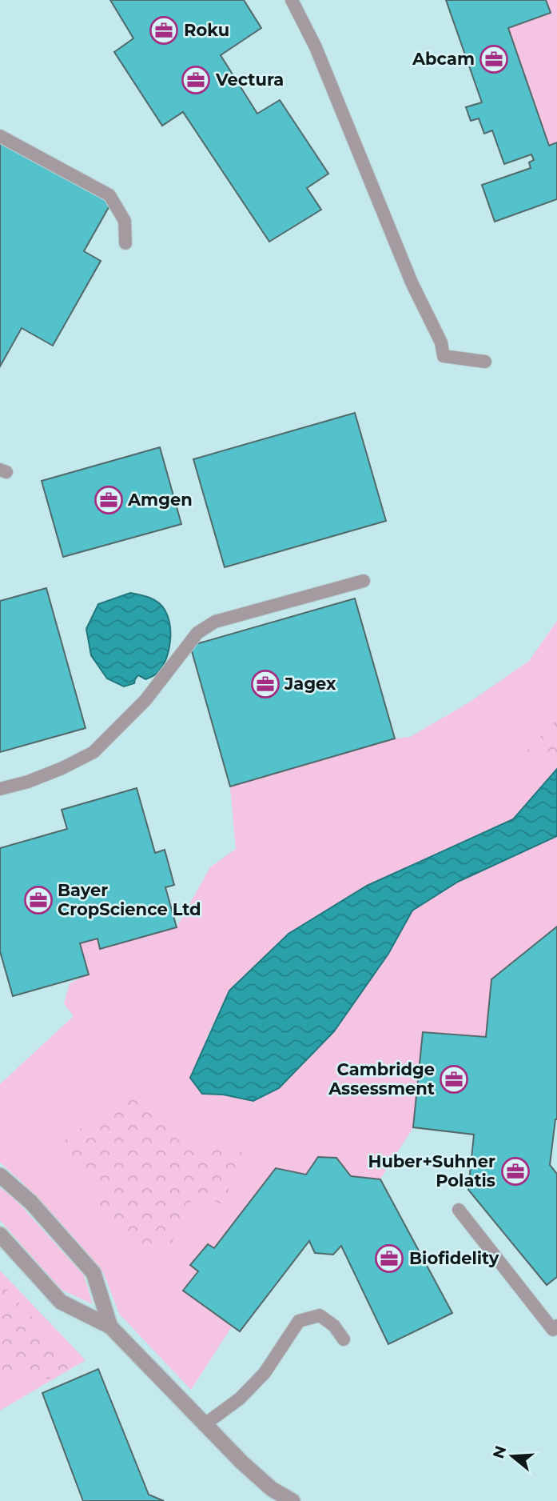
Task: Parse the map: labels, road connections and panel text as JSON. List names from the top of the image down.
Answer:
{
  "places": {
    "office": [
      "Roku",
      "Abcam",
      "Vectura",
      "Amgen",
      "Jagex",
      "Bayer CropScience Ltd",
      "Cambridge Assessment",
      "Huber+Suhner Polatis",
      "Biofidelity"
    ]
  },
  "north": "left"
}
